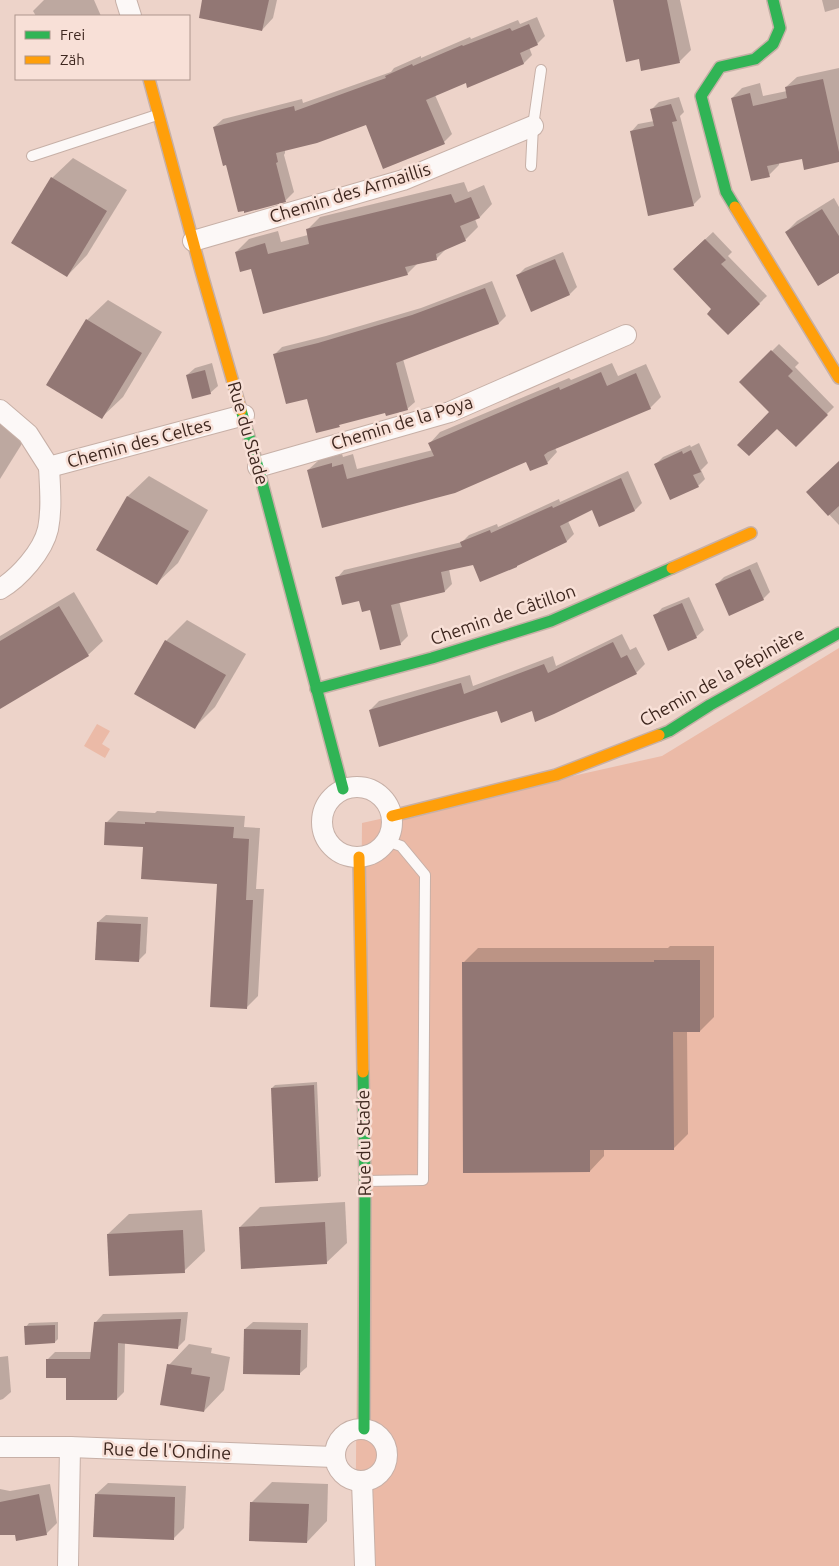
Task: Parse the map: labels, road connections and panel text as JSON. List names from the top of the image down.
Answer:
{
  "streets": {
    "street": [
      "Chemin des Armaillis",
      "Chemin de la Poya",
      "Rue du Stade",
      "Chemin des Celtes",
      "Chemin de Câtillon",
      "Chemin de la Pépinière",
      "Rue de l'Ondine"
    ]
  },
  "crossings": [
    ["Chemin des Armaillis", "Rue du Stade"],
    ["Chemin de la Poya", "Rue du Stade"],
    ["Rue du Stade", "Chemin des Celtes"],
    ["Rue du Stade", "Chemin de Câtillon"],
    ["Rue du Stade", "Chemin de la Pépinière"],
    ["Rue du Stade", "Rue de l'Ondine"]
  ],
  "legend": ["Frei", "Zäh"]
}
